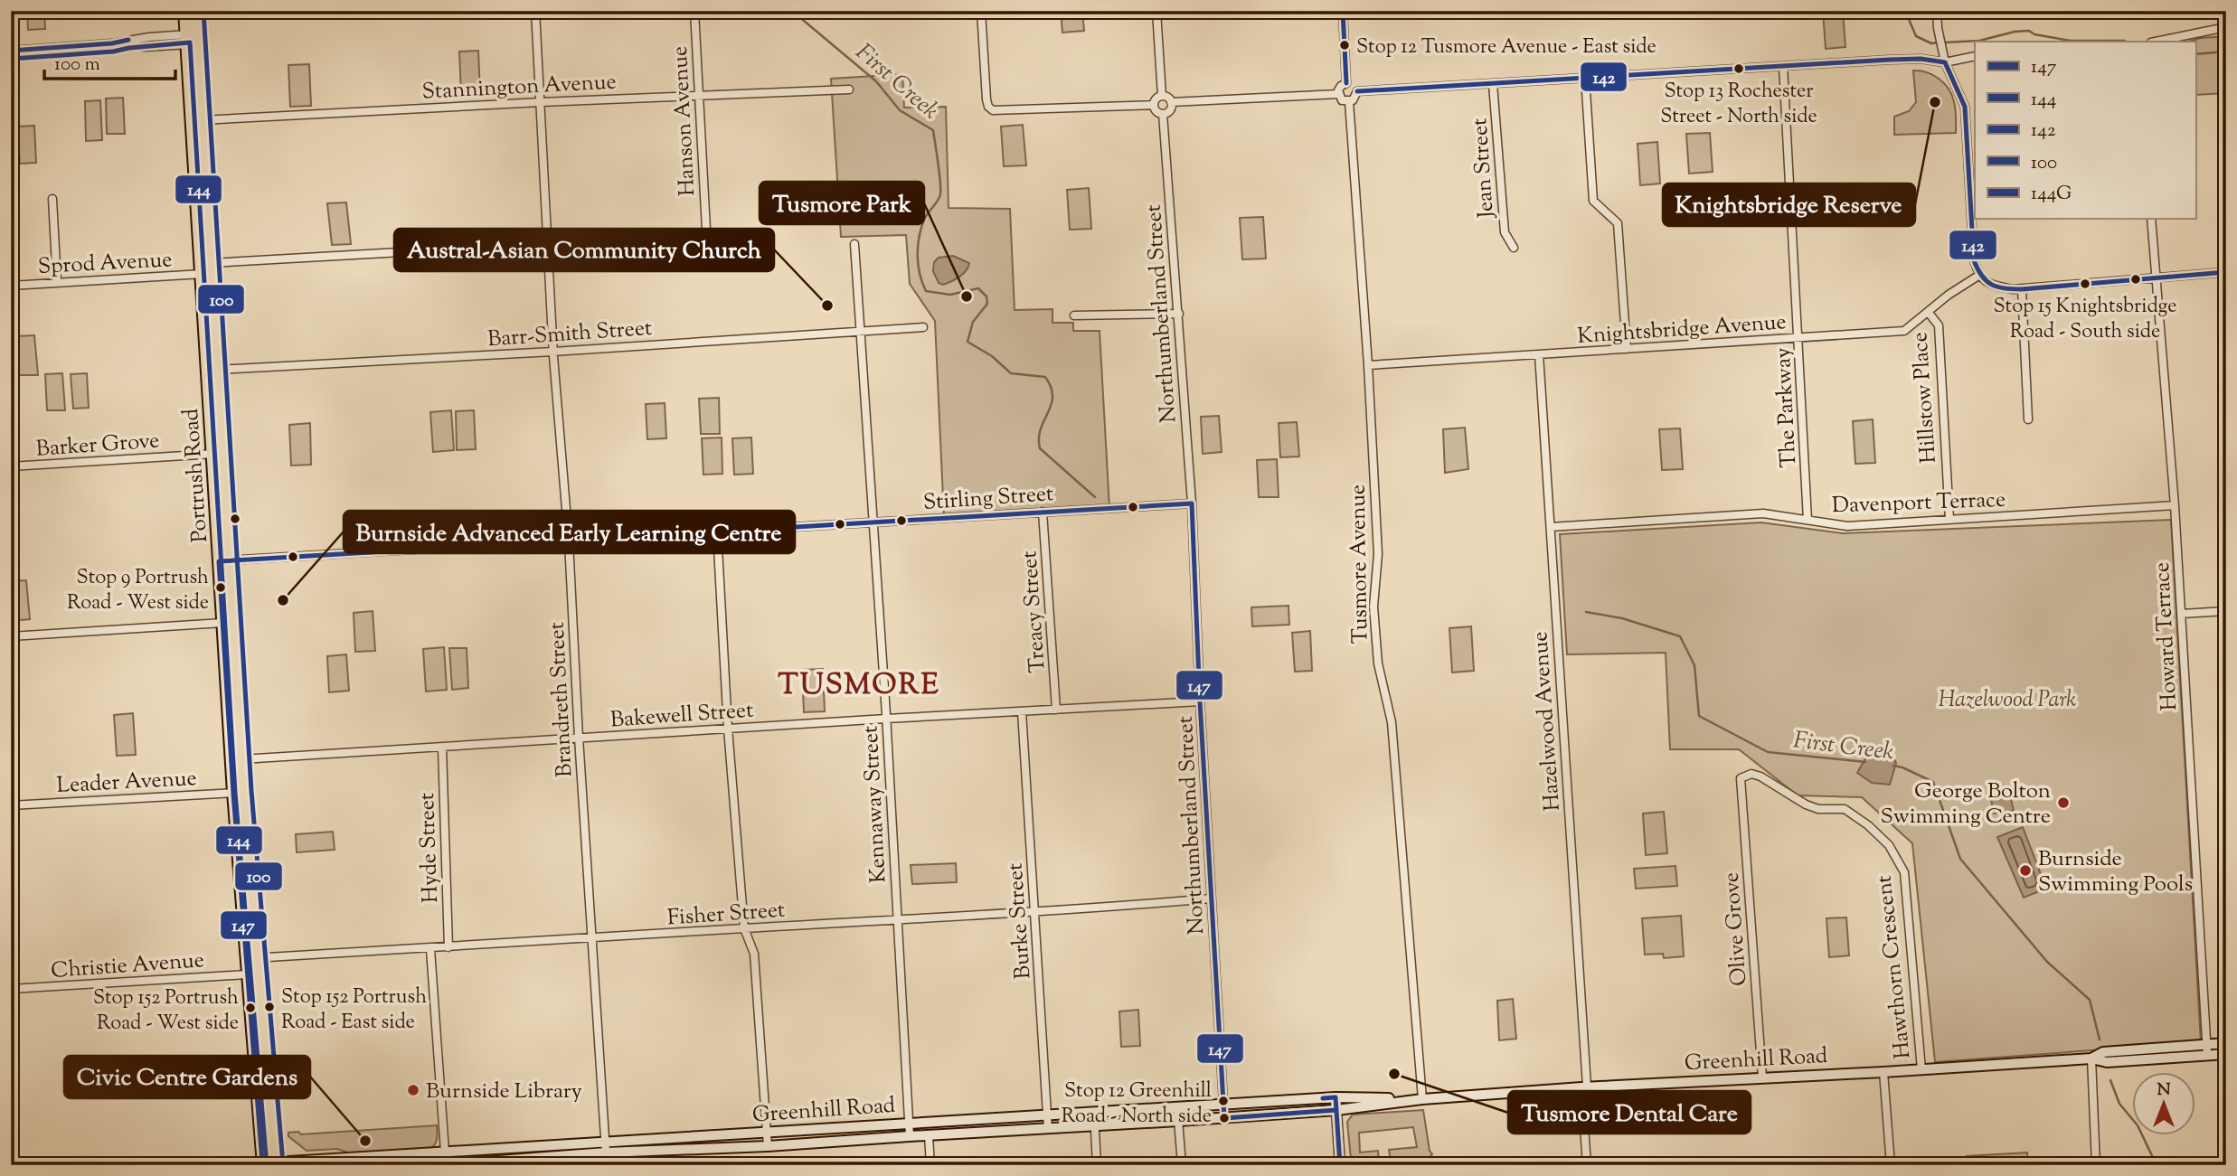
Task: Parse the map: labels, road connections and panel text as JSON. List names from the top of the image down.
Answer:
{
  "streets": {
    "highway": ["Portrush Road"],
    "main road": ["Greenhill Road"],
    "street": [
      "Stannington Avenue",
      "Hanson Avenue",
      "Jean Street",
      "Sprod Avenue",
      "Northumberland Street",
      "Knightsbridge Avenue",
      "Barr-Smith Street",
      "Hillstow Place",
      "The Parkway",
      "Barker Grove",
      "Stirling Street",
      "Davenport Terrace",
      "Tusmore Avenue",
      "Treacy Street",
      "Howard Terrace",
      "Brandreth Street",
      "Bakewell Street",
      "Hazelwood Avenue",
      "Leader Avenue",
      "Kennaway Street",
      "Hyde Street",
      "Fisher Street",
      "Burke Street",
      "Olive Grove",
      "Christie Avenue",
      "Hawthorn Crescent"
    ]
  },
  "crossings": [
    ["Stannington Avenue", "Hanson Avenue"],
    ["Stannington Avenue", "Portrush Road"],
    ["Stannington Avenue", "Brandreth Street"],
    ["Hanson Avenue", "Brandreth Street"],
    ["Sprod Avenue", "Portrush Road"],
    ["Northumberland Street", "Stirling Street"],
    ["Northumberland Street", "Bakewell Street"],
    ["Northumberland Street", "Fisher Street"],
    ["Northumberland Street", "Greenhill Road"],
    ["Knightsbridge Avenue", "Hillstow Place"],
    ["Knightsbridge Avenue", "The Parkway"],
    ["Knightsbridge Avenue", "Tusmore Avenue"],
    ["Knightsbridge Avenue", "Hazelwood Avenue"],
    ["Barr-Smith Street", "Portrush Road"],
    ["Barr-Smith Street", "Brandreth Street"],
    ["Barr-Smith Street", "Kennaway Street"],
    ["Hillstow Place", "Davenport Terrace"],
    ["The Parkway", "Davenport Terrace"],
    ["Barker Grove", "Portrush Road"],
    ["Portrush Road", "Stirling Street"],
    ["Portrush Road", "Bakewell Street"],
    ["Portrush Road", "Leader Avenue"],
    ["Portrush Road", "Fisher Street"],
    ["Portrush Road", "Christie Avenue"],
    ["Portrush Road", "Greenhill Road"],
    ["Stirling Street", "Treacy Street"],
    ["Stirling Street", "Brandreth Street"],
    ["Stirling Street", "Kennaway Street"],
    ["Davenport Terrace", "Howard Terrace"],
    ["Davenport Terrace", "Hazelwood Avenue"],
    ["Tusmore Avenue", "Greenhill Road"],
    ["Treacy Street", "Bakewell Street"],
    ["Howard Terrace", "Greenhill Road"],
    ["Brandreth Street", "Bakewell Street"],
    ["Brandreth Street", "Fisher Street"],
    ["Brandreth Street", "Greenhill Road"],
    ["Bakewell Street", "Kennaway Street"],
    ["Bakewell Street", "Hyde Street"],
    ["Bakewell Street", "Burke Street"],
    ["Hazelwood Avenue", "Greenhill Road"],
    ["Kennaway Street", "Fisher Street"],
    ["Kennaway Street", "Greenhill Road"],
    ["Hyde Street", "Fisher Street"],
    ["Fisher Street", "Burke Street"],
    ["Burke Street", "Greenhill Road"],
    ["Olive Grove", "Hawthorn Crescent"],
    ["Olive Grove", "Greenhill Road"],
    ["Hawthorn Crescent", "Greenhill Road"]
  ],
  "districts": ["TUSMORE"],
  "water": ["First Creek"],
  "parks": ["Hazelwood Park"],
  "places": [
    "Stop 12 Tusmore Avenue - East side",
    "Stop 13 Rochester Street - North side",
    "Knightsbridge Reserve",
    "Stop 15 Knightsbridge Road - South side",
    "Tusmore Park",
    "Austral-Asian Community Church",
    "Stop 9 Portrush Road - West side",
    "Burnside Advanced Early Learning Centre",
    "George Bolton Swimming Centre",
    "Burnside Swimming Pools",
    "Stop 152 Portrush Road - East side",
    "Stop 152 Portrush Road - West side",
    "Tusmore Dental Care",
    "Burnside Library",
    "Stop 12 Greenhill Road - North side",
    "Civic Centre Gardens"
  ],
  "lines": [
    "transit line 142",
    "transit line 100",
    "transit line 144G",
    "transit line 144",
    "transit line 147"
  ],
  "legend": [
    "147",
    "144",
    "142",
    "100",
    "144G"
  ],
  "scale_bar": "100 m",
  "north": "top"
}
